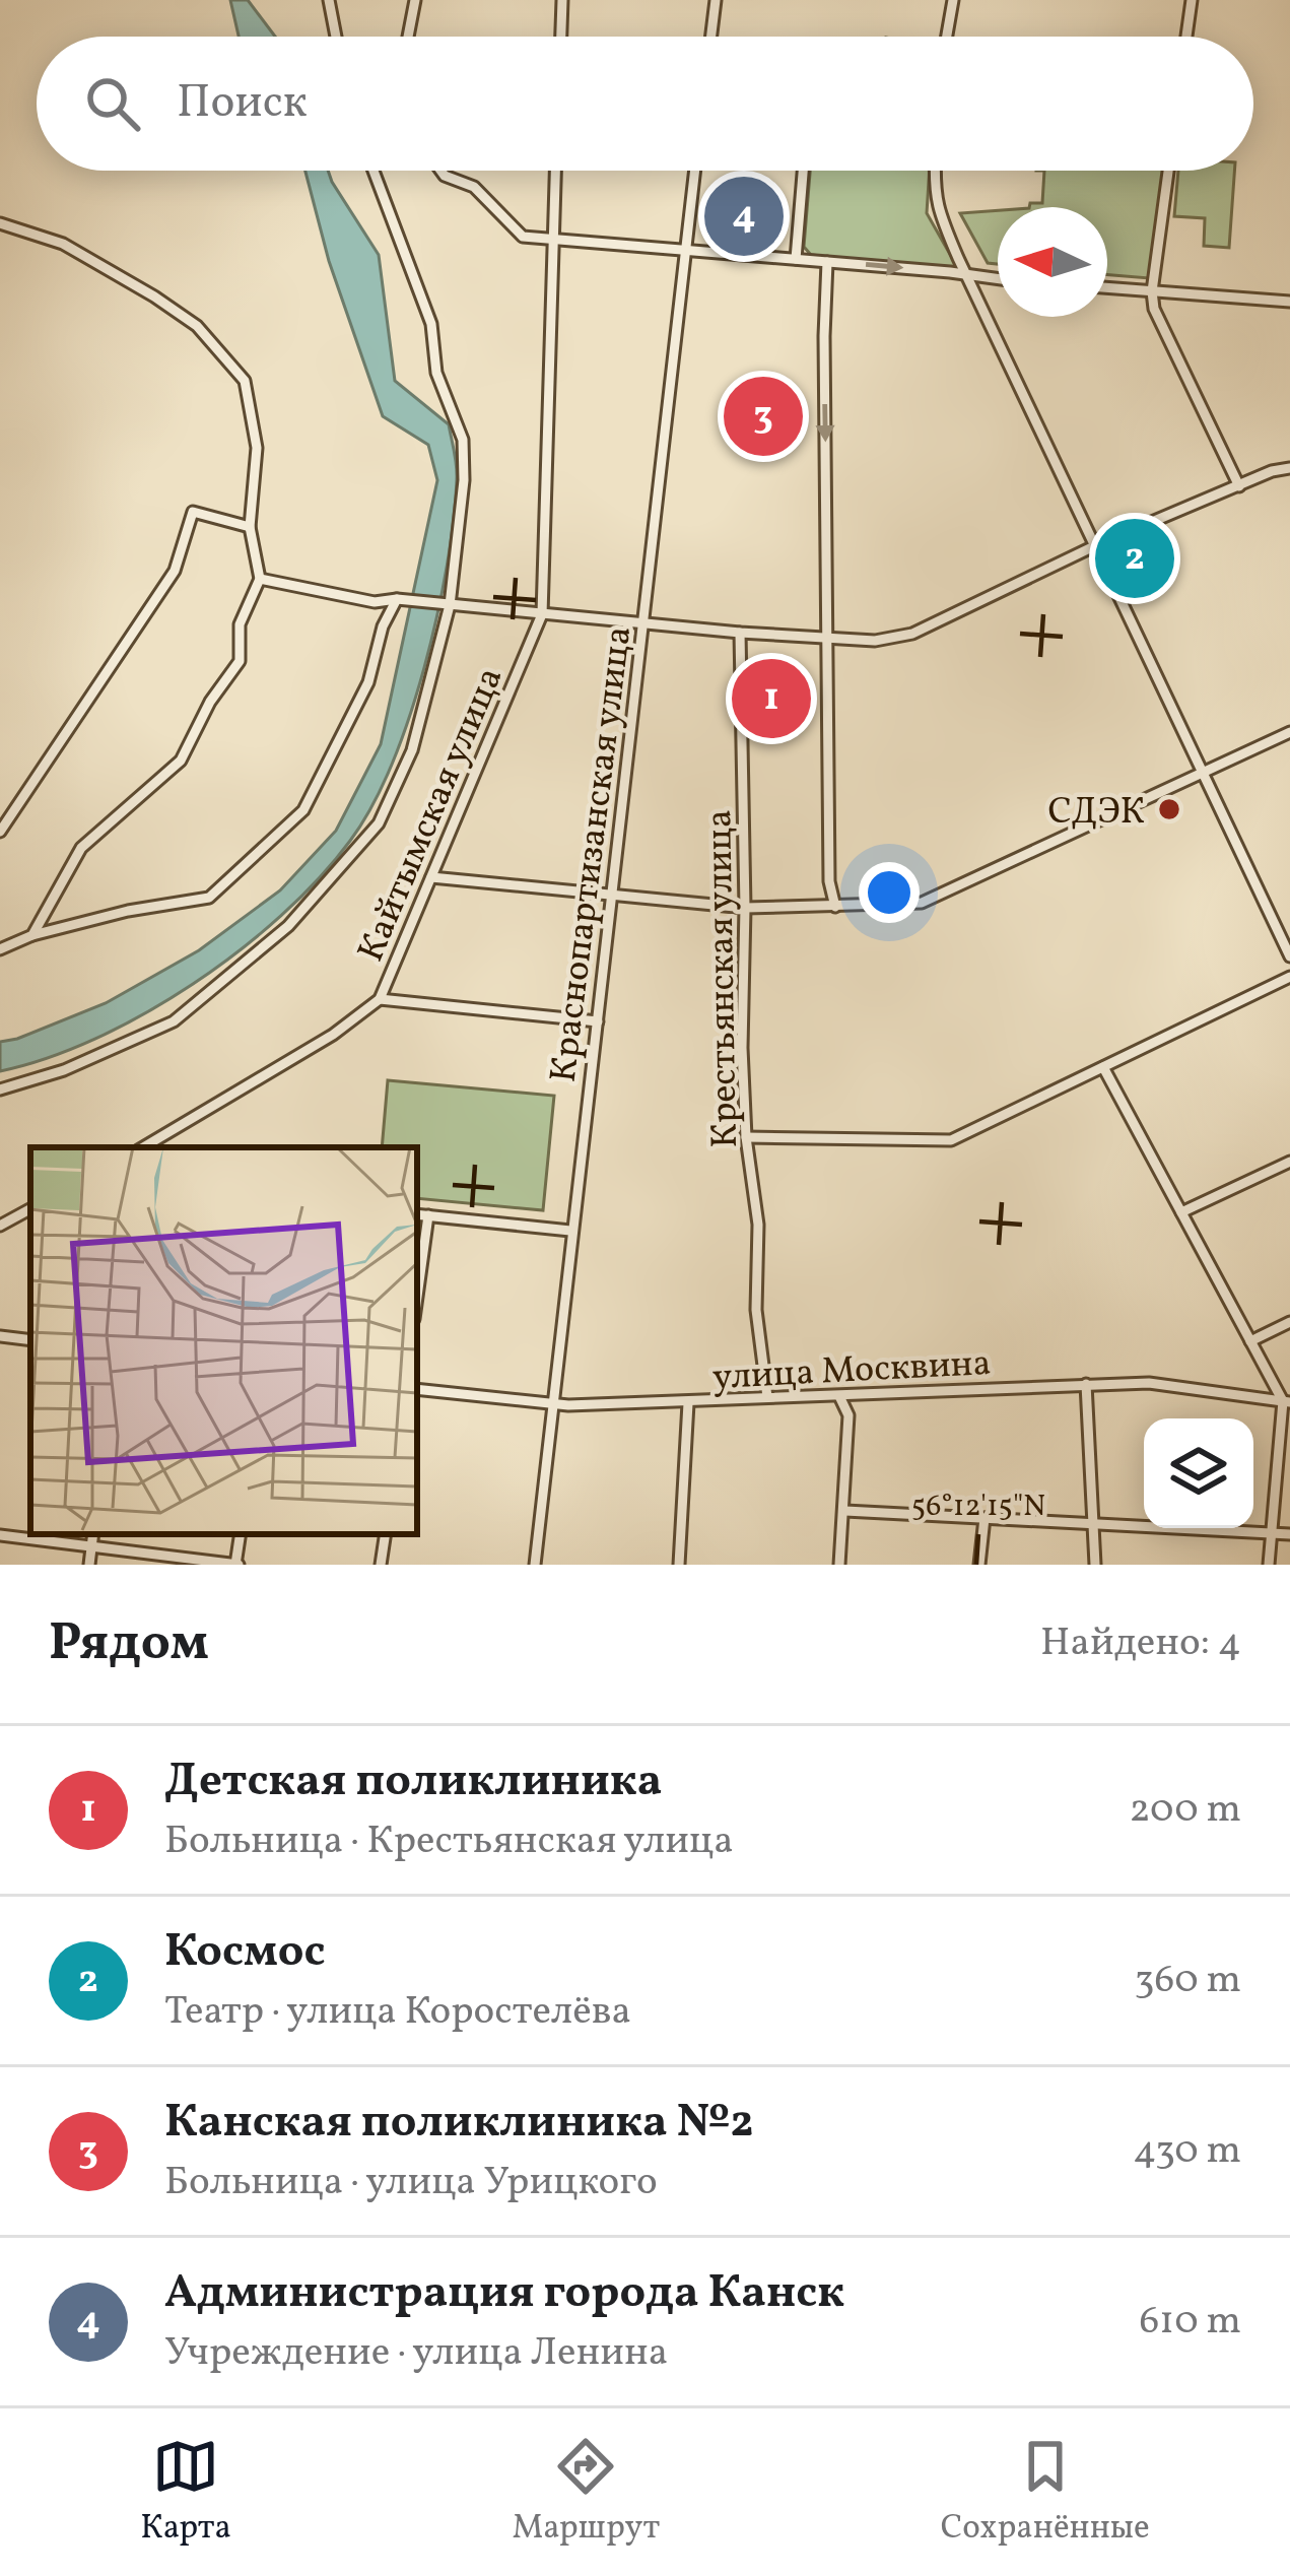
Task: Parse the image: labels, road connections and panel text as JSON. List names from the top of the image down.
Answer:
{
  "streets": {
    "street": [
      "Кайтымская улица",
      "Краснопартизанская улица",
      "Крестьянская улица",
      "улица Москвина"
    ]
  },
  "crossings": [
    ["Краснопартизанская улица", "улица Москвина"],
    ["Крестьянская улица", "улица Москвина"]
  ],
  "places": ["СДЭК"],
  "north": "left",
  "page": {
    "search": "Поиск",
    "pins": [
      "4",
      "3",
      "2",
      "1"
    ],
    "heading": ["Рядом", "Найдено: 4"],
    "list": [
      {
        "mark": "1",
        "name": "Детская поликлиника",
        "note": "Больница · Крестьянская улица",
        "value": "200 m"
      },
      {
        "mark": "2",
        "name": "Космос",
        "note": "Театр · улица Коростелёва",
        "value": "360 m"
      },
      {
        "mark": "3",
        "name": "Канская поликлиника №2",
        "note": "Больница · улица Урицкого",
        "value": "430 m"
      },
      {
        "mark": "4",
        "name": "Администрация города Канск",
        "note": "Учреждение · улица Ленина",
        "value": "610 m"
      }
    ],
    "nav": ["Карта", "Маршрут", "Сохранённые"]
  },
  "coordinates": ["56°12'15\"N"]
}
